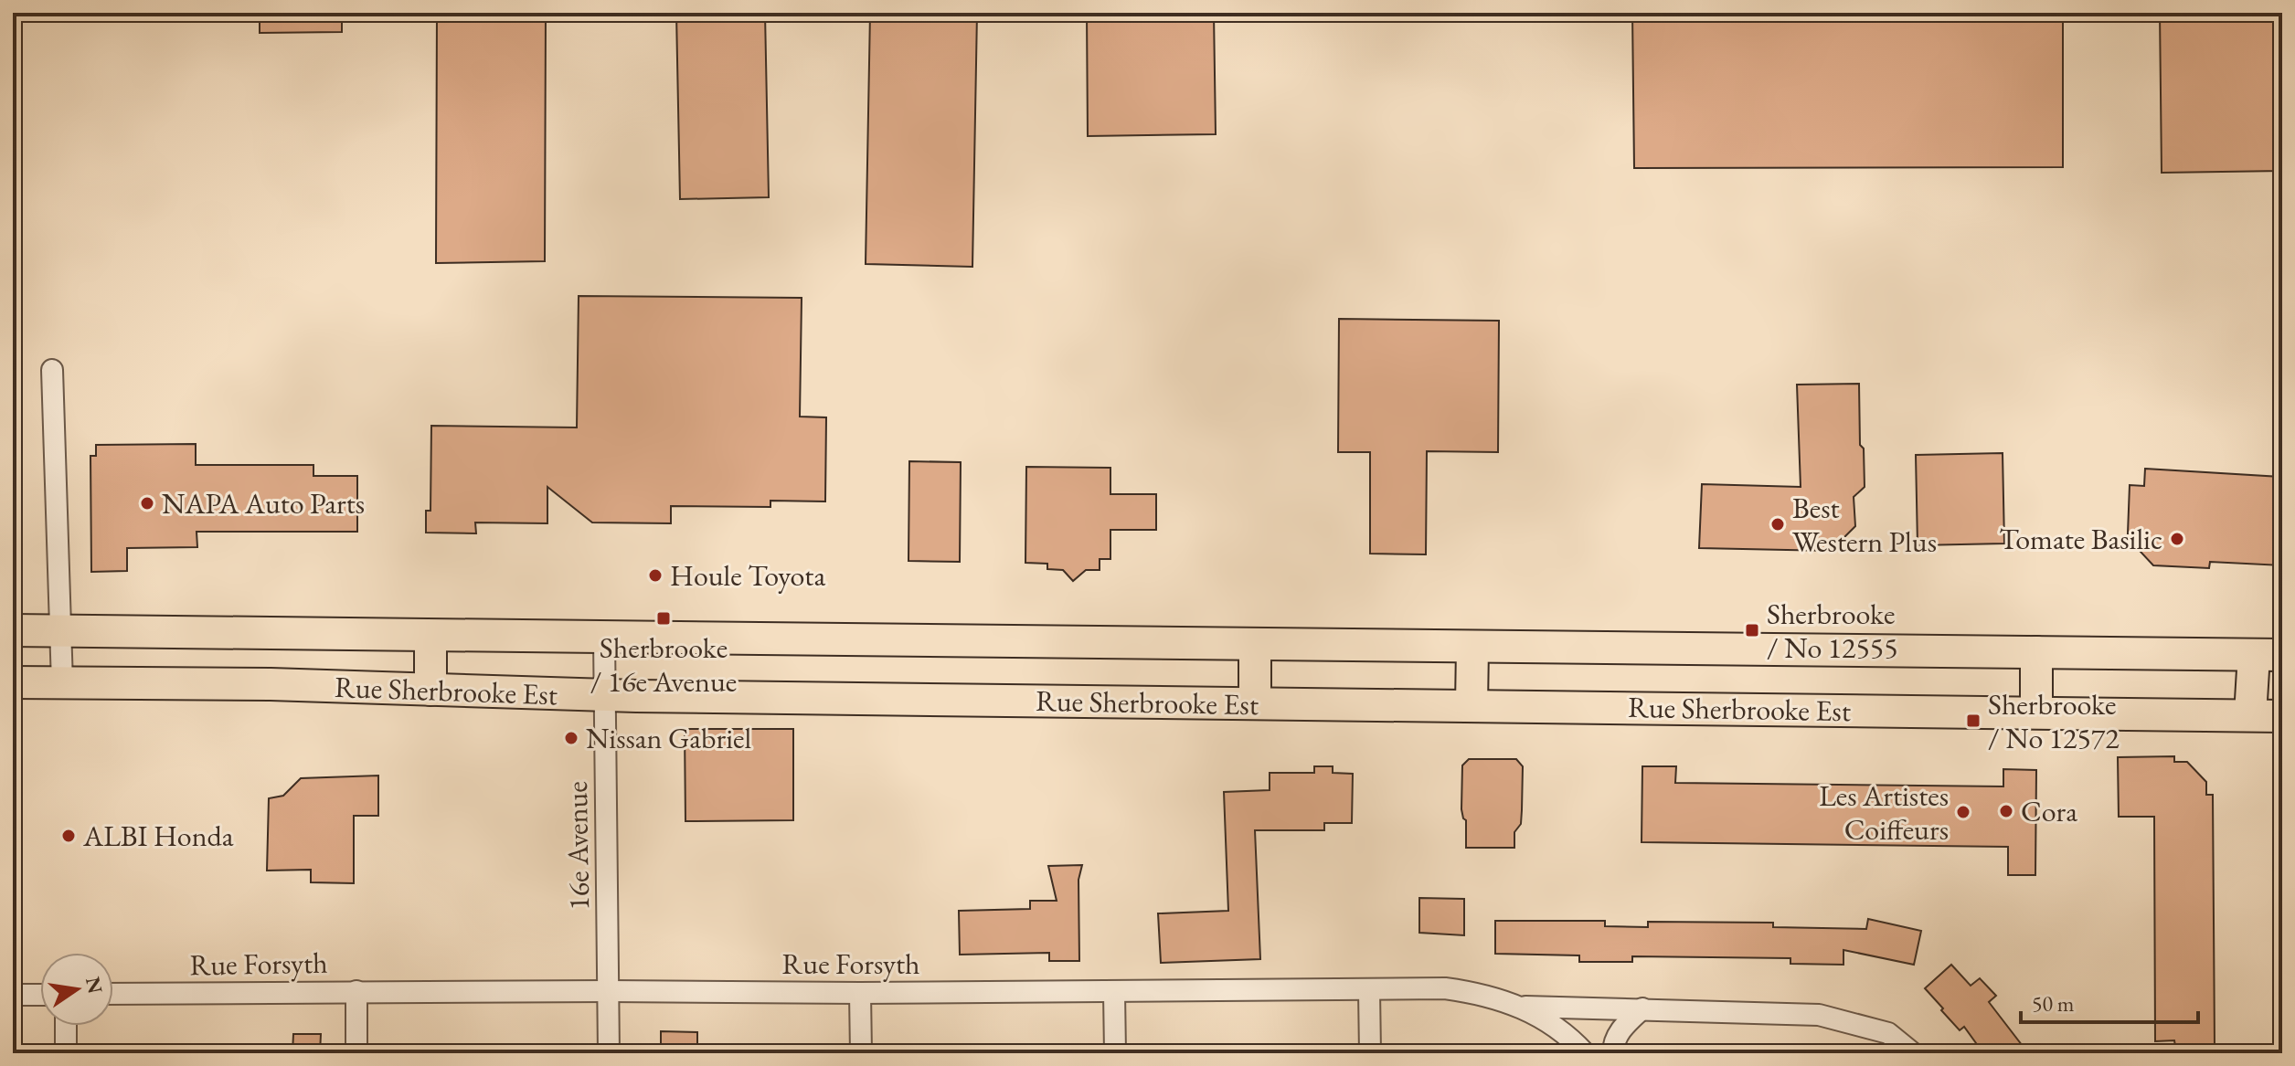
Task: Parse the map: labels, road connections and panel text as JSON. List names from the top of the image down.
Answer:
{
  "streets": {
    "main road": ["Rue Sherbrooke Est"],
    "street": ["16e Avenue", "Rue Forsyth"]
  },
  "crossings": [
    ["Rue Sherbrooke Est", "16e Avenue"],
    ["16e Avenue", "Rue Forsyth"]
  ],
  "places": {
    "other": [
      "NAPA Auto Parts",
      "Best Western Plus",
      "Tomate Basilic",
      "Houle Toyota",
      "Nissan Gabriel",
      "Cora",
      "Les Artistes Coiffeurs",
      "ALBI Honda"
    ],
    "transit": ["Sherbrooke / 16e Avenue", "Sherbrooke / No 12555", "Sherbrooke / No 12572"]
  },
  "scale_bar": "50 m",
  "north": "right"
}
